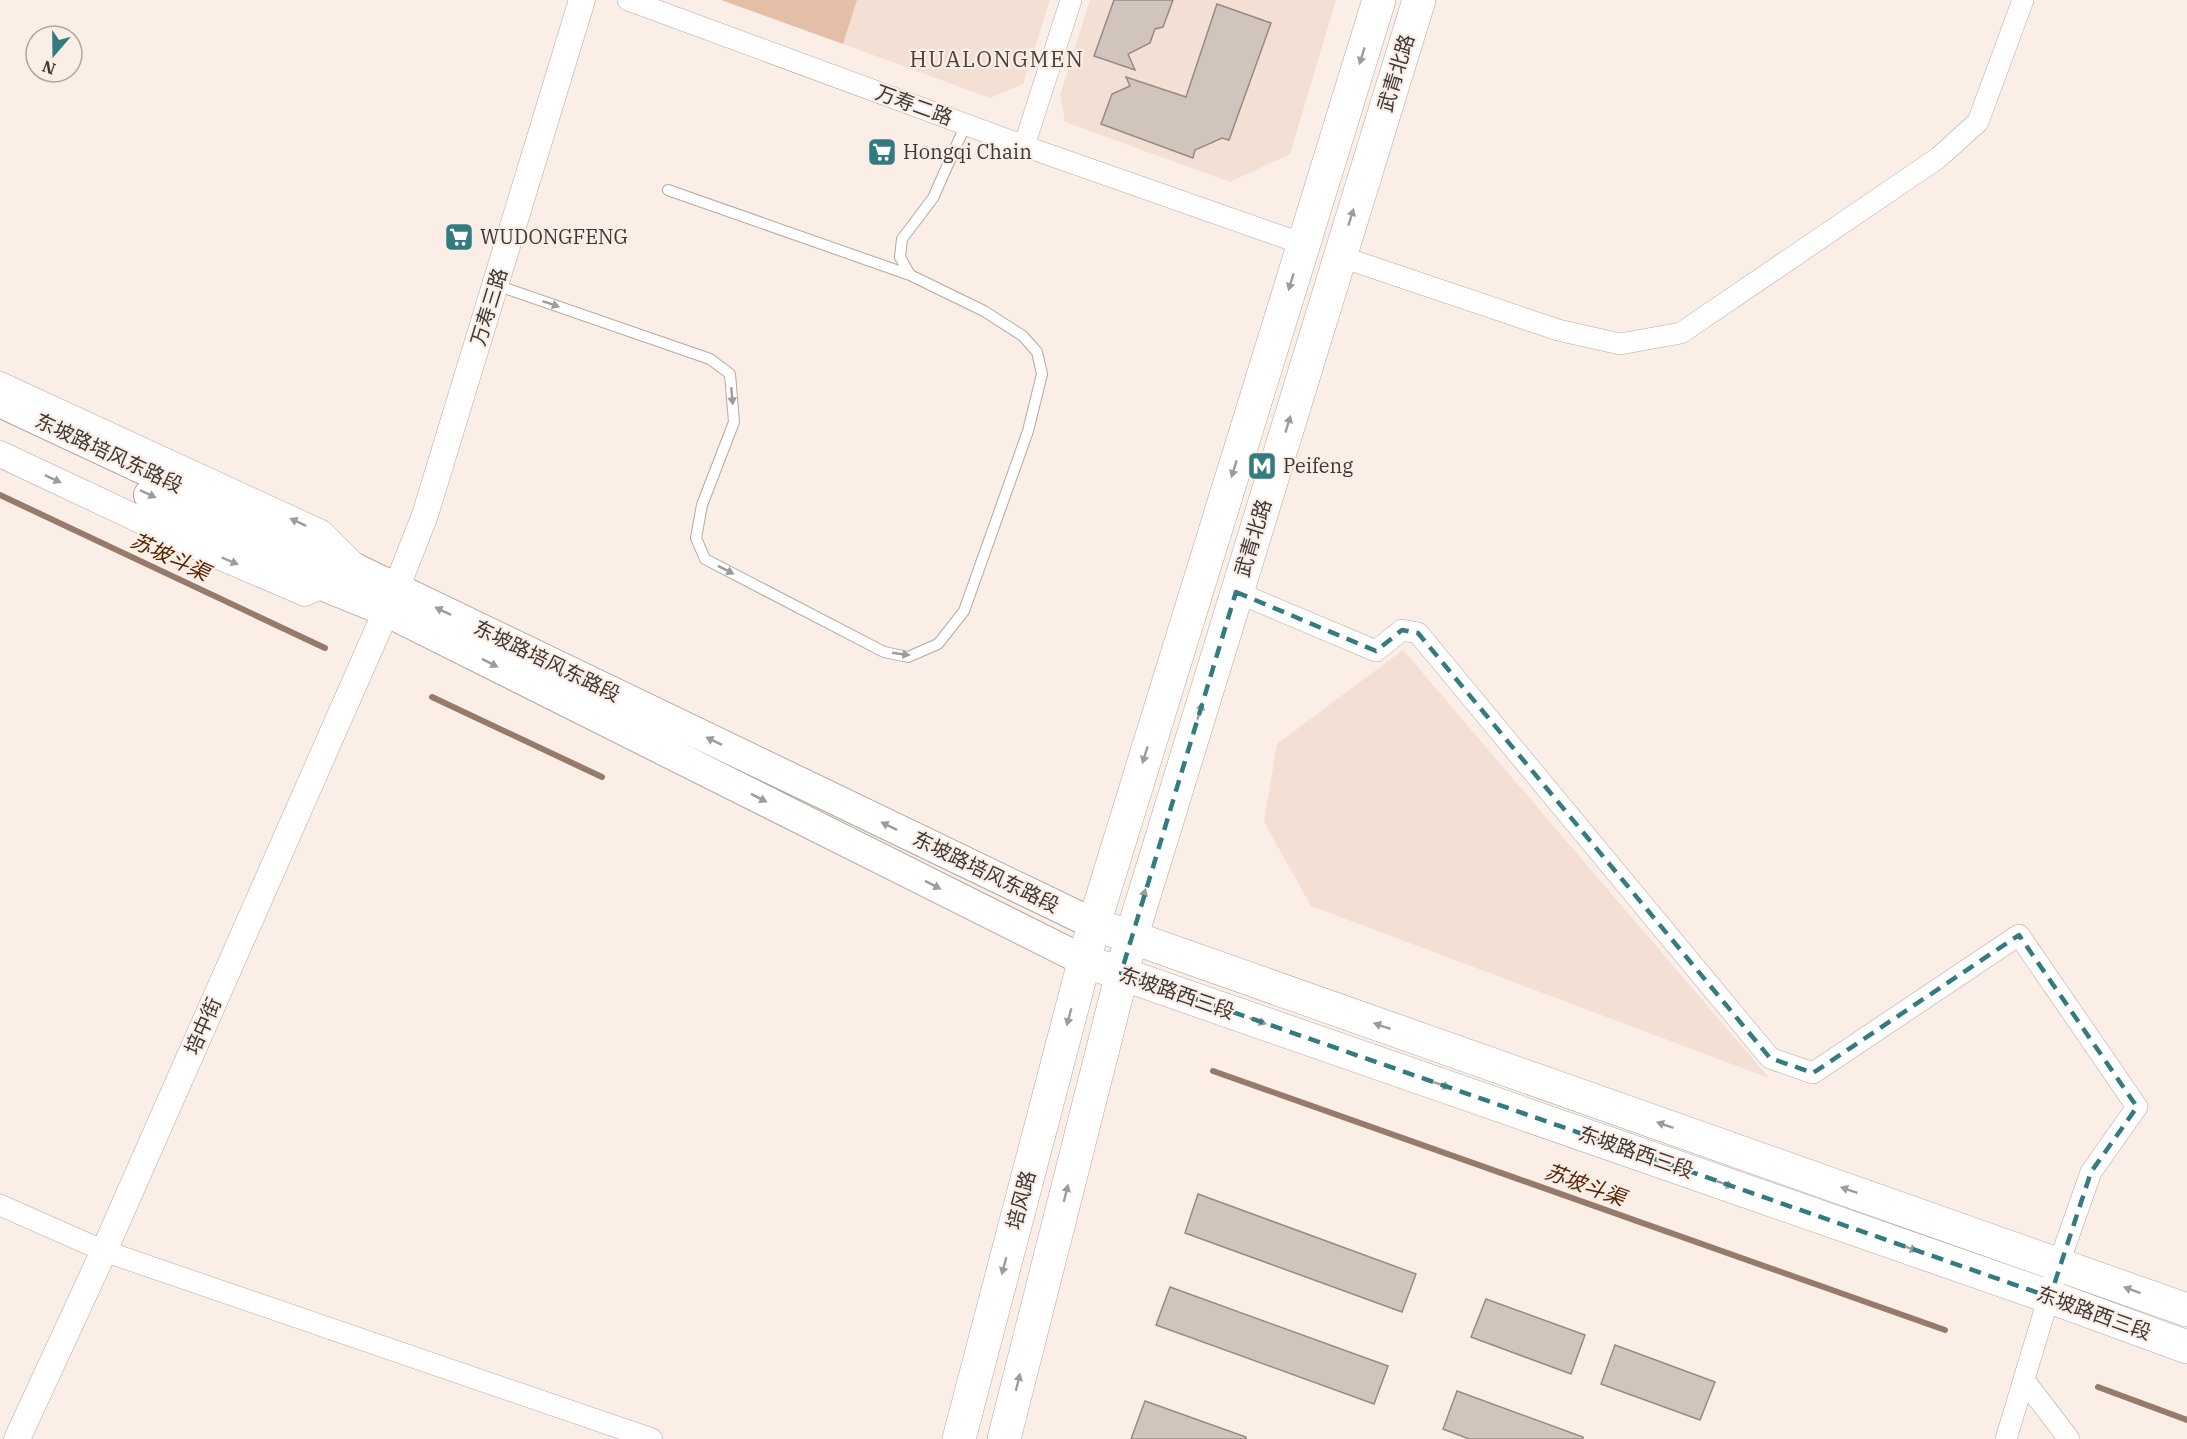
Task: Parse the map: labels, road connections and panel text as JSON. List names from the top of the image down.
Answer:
{
  "streets": {
    "main road": [
      "武青北路",
      "东坡路培风东路段",
      "东坡路西三段",
      "培风路"
    ],
    "street": ["万寿二路", "万寿三路", "培中街"]
  },
  "crossings": [
    ["武青北路", "万寿二路"],
    ["武青北路", "东坡路培风东路段"],
    ["武青北路", "东坡路西三段"],
    ["武青北路", "培风路"],
    ["万寿三路", "东坡路培风东路段"],
    ["万寿三路", "培中街"],
    ["东坡路培风东路段", "东坡路西三段"],
    ["东坡路培风东路段", "培中街"],
    ["东坡路培风东路段", "培风路"],
    ["东坡路西三段", "培风路"]
  ],
  "districts": ["HUALONGMEN"],
  "water": ["苏坡斗渠"],
  "places": {
    "supermarket": ["Hongqi Chain", "WUDONGFENG"],
    "metro station": ["Peifeng"]
  },
  "north": "bottom"
}
